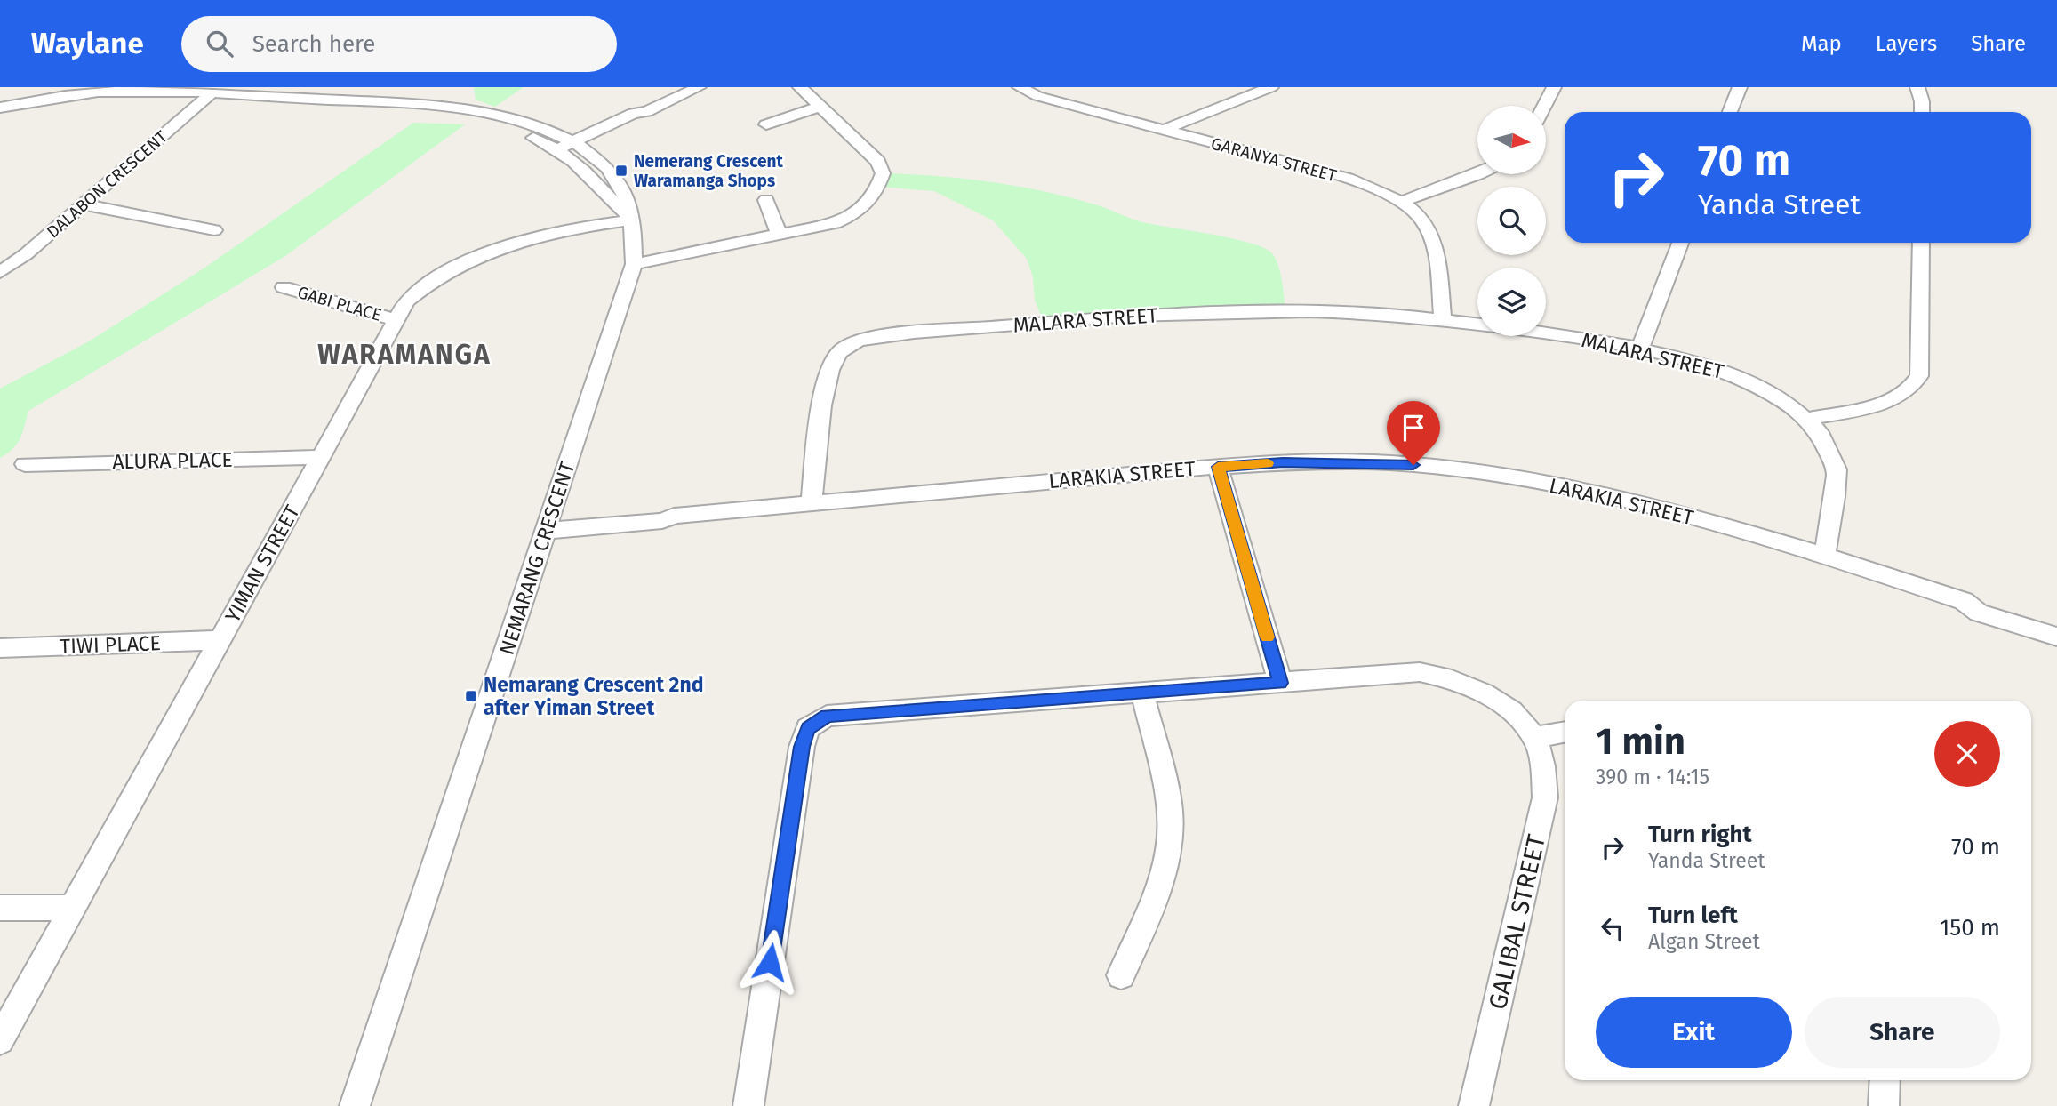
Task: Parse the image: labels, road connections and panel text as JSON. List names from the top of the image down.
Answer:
{
  "streets": {
    "street": [
      "GARANYA STREET",
      "DALABON CRESCENT",
      "GABI PLACE",
      "MALARA STREET",
      "ALURA PLACE",
      "LARAKIA STREET",
      "NEMARANG CRESCENT",
      "YIMAN STREET",
      "TIWI PLACE",
      "GALIBAL STREET"
    ]
  },
  "crossings": [
    ["GARANYA STREET", "MALARA STREET"],
    ["DALABON CRESCENT", "NEMARANG CRESCENT"],
    ["GABI PLACE", "YIMAN STREET"],
    ["MALARA STREET", "LARAKIA STREET"],
    ["ALURA PLACE", "YIMAN STREET"],
    ["LARAKIA STREET", "NEMARANG CRESCENT"],
    ["NEMARANG CRESCENT", "YIMAN STREET"],
    ["YIMAN STREET", "TIWI PLACE"]
  ],
  "districts": ["WARAMANGA"],
  "places": {
    "transit": ["Nemerang Crescent Waramanga Shops", "Nemarang Crescent 2nd after Yiman Street"]
  },
  "north": "right",
  "page": {
    "header": "Waylane",
    "search": "Search here",
    "nav": ["Map", "Layers", "Share"],
    "turn": ["70 m", "Yanda Street"],
    "heading": ["1 min", "390 m · 14:15"],
    "list": [
      {
        "name": "Turn right",
        "note": "Yanda Street",
        "value": "70 m"
      },
      {
        "name": "Turn left",
        "note": "Algan Street",
        "value": "150 m"
      }
    ],
    "buttons": ["Exit", "Share"]
  }
}
